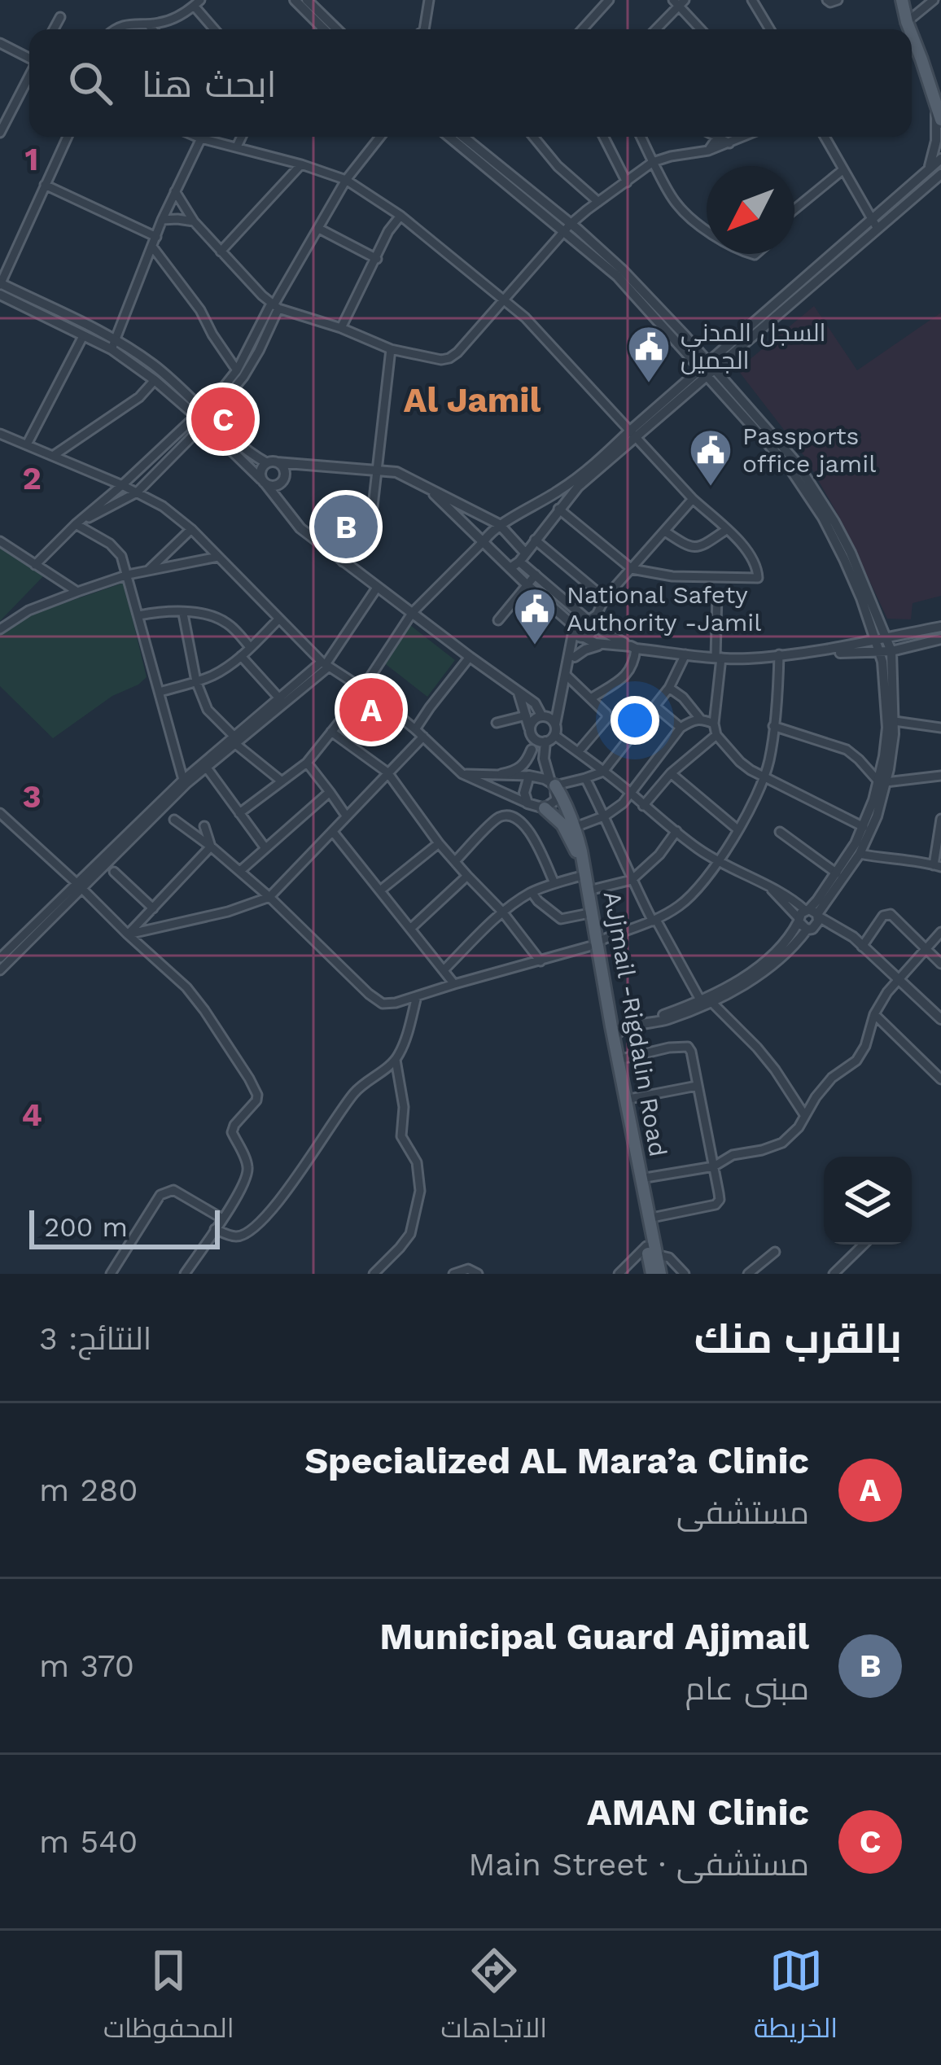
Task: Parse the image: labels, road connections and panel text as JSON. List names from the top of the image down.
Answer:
{
  "streets": {
    "main road": ["AJjmail -Rigdalin Road"]
  },
  "districts": ["Al Jamil"],
  "places": {
    "public building": ["السجل المدني الجميل", "Passports office jamil", "National Safety Authority -Jamil"]
  },
  "scale_bar": "200 m",
  "north": "bottom left",
  "page": {
    "search": "ابحث هنا",
    "pins": ["C", "B", "A"],
    "scale": "200 m",
    "heading": ["بالقرب منك", "النتائج: 3"],
    "list": [
      {
        "mark": "A",
        "name": "Specialized AL Mara’a Clinic",
        "note": "مستشفى",
        "value": "280 m"
      },
      {
        "mark": "B",
        "name": "Municipal Guard Ajjmail",
        "note": "مبنى عام",
        "value": "370 m"
      },
      {
        "mark": "C",
        "name": "AMAN Clinic",
        "note": "مستشفى · Main Street",
        "value": "540 m"
      }
    ],
    "nav": ["الخريطة", "الاتجاهات", "المحفوظات"]
  },
  "grid": {
    "rows": [
      "1",
      "2",
      "3",
      "4"
    ]
  }
}
